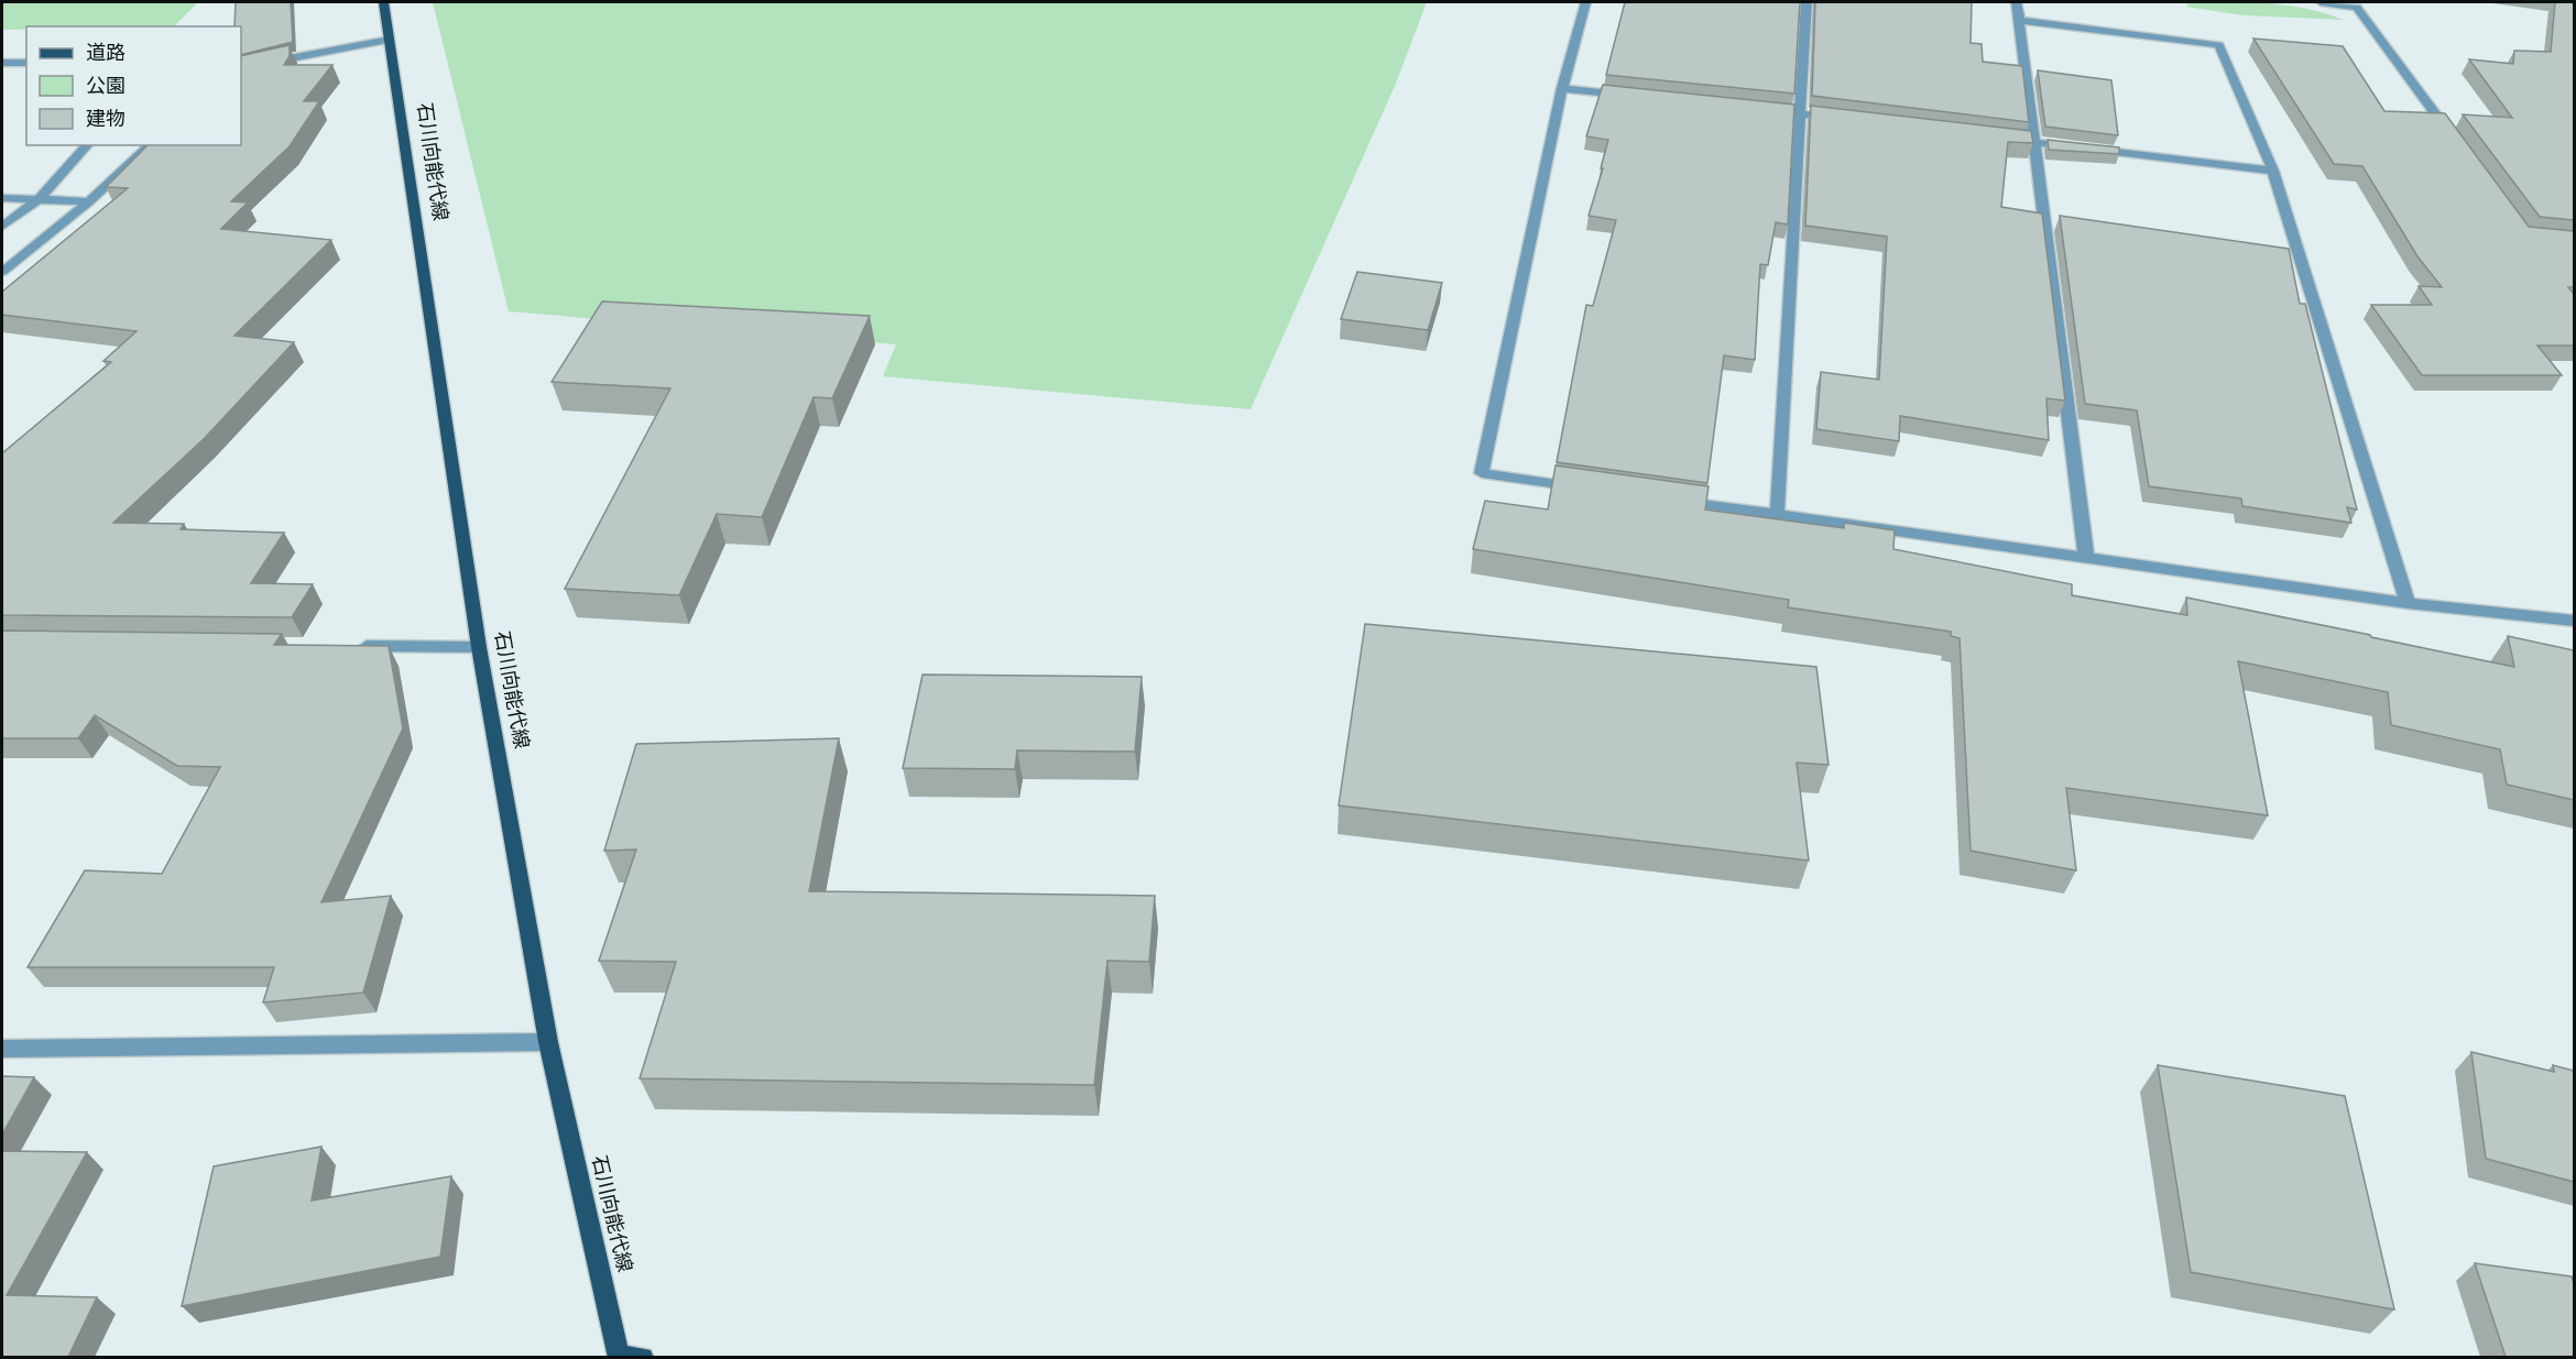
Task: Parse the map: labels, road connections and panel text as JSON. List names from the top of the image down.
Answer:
{
  "streets": {
    "main road": ["石川向能代線"]
  },
  "legend": ["道路", "公園", "建物"]
}
